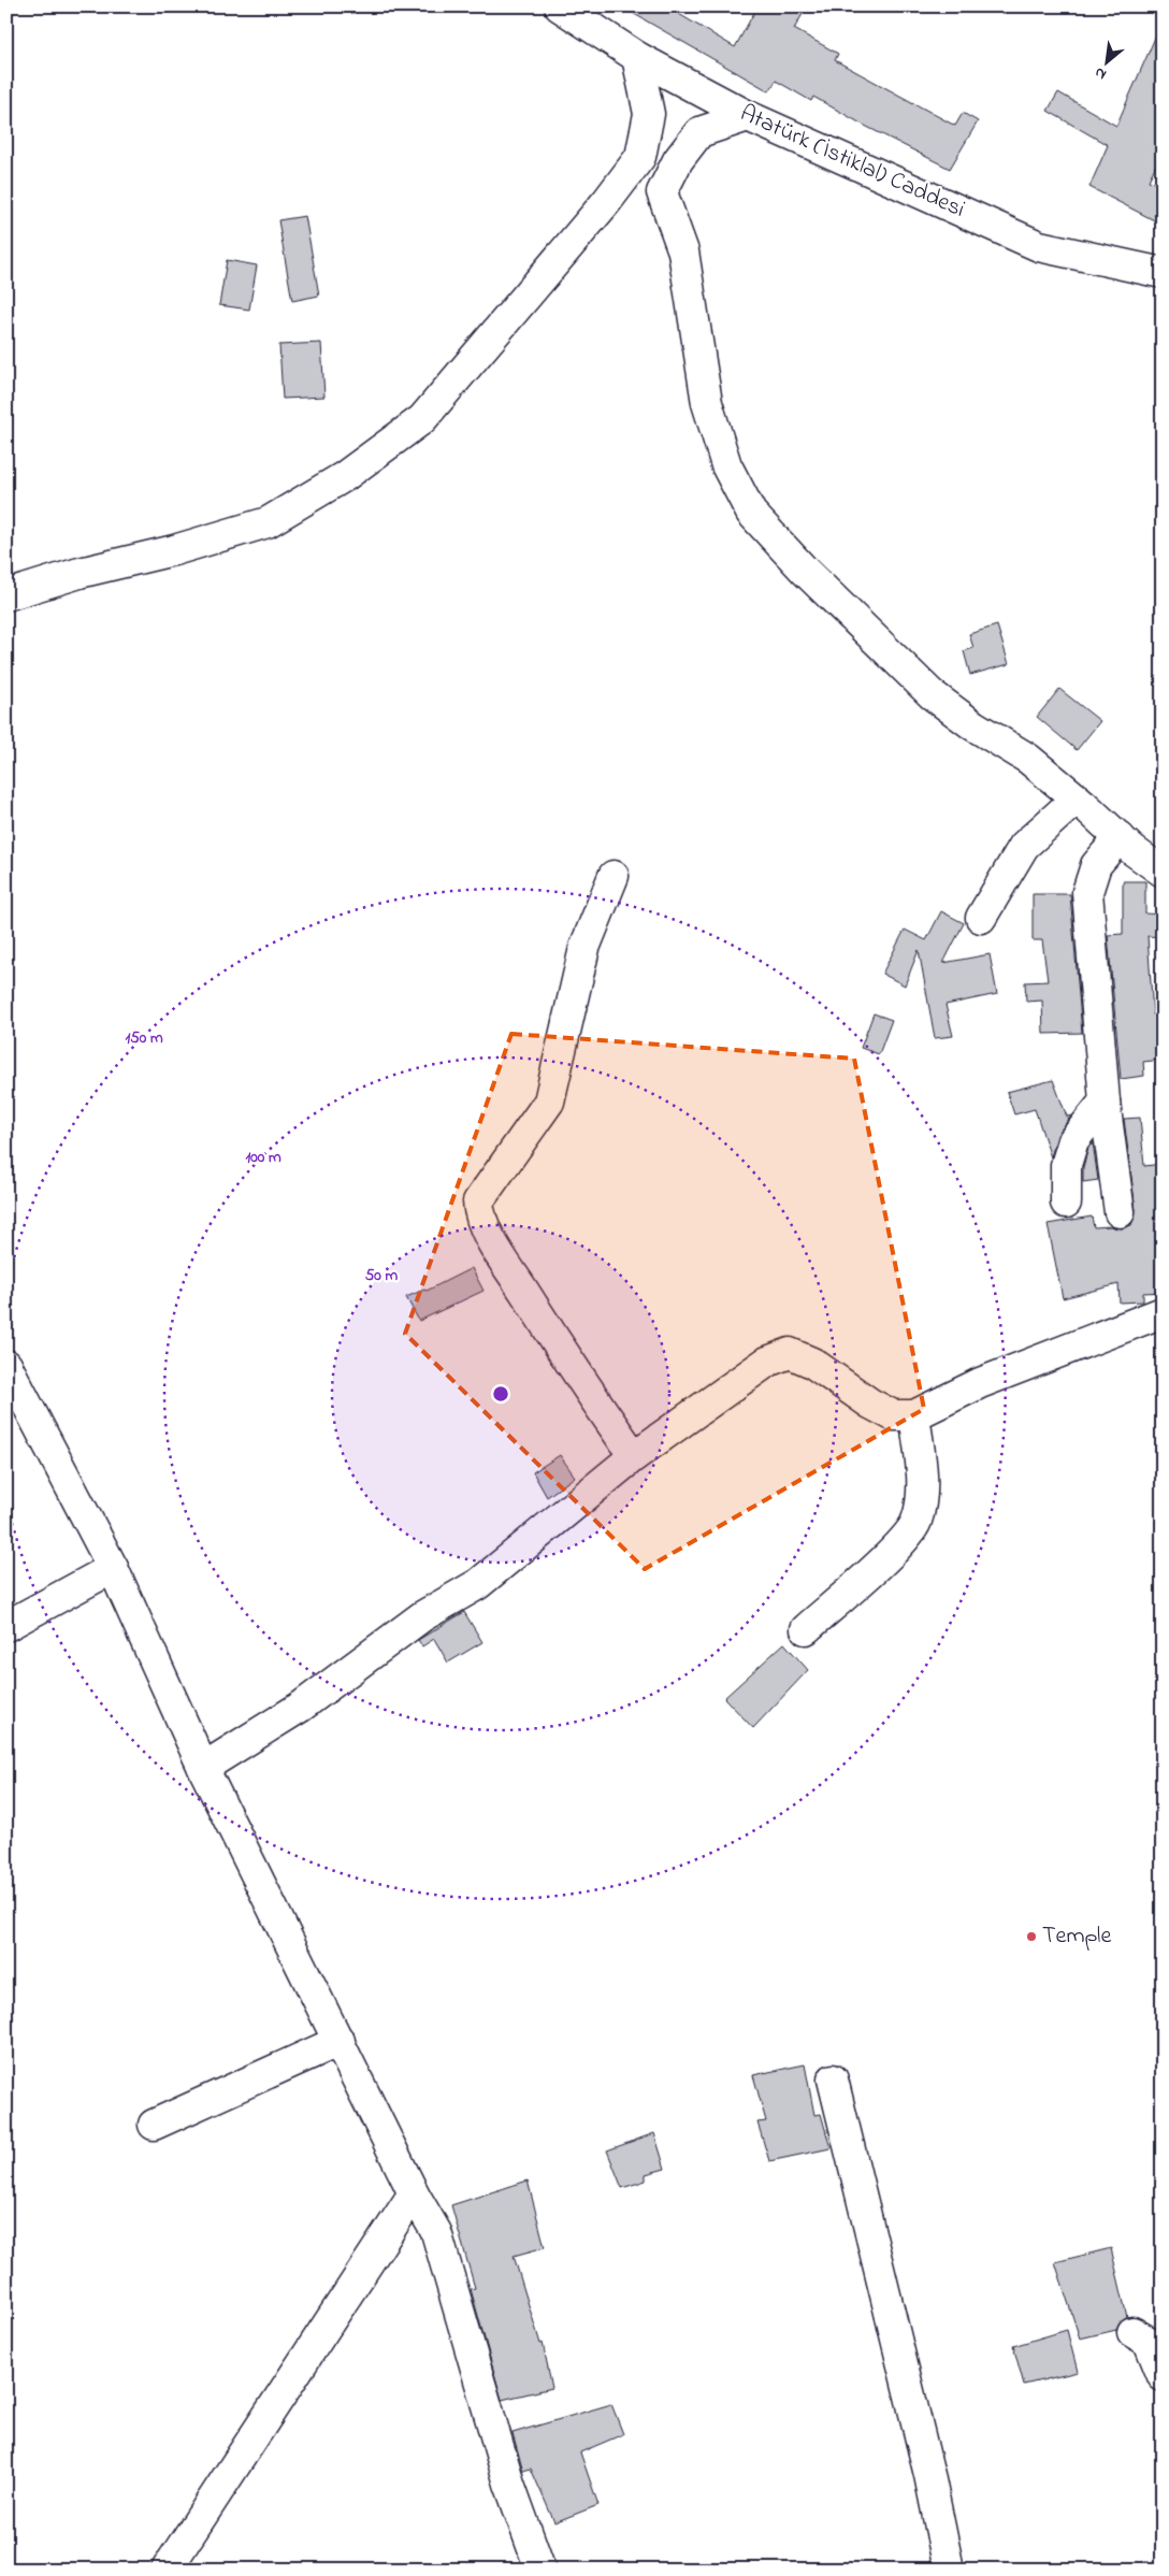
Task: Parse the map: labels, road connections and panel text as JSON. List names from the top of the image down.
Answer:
{
  "streets": {
    "street": ["Atatürk (İstiklal) Caddesi"]
  },
  "places": ["Temple"],
  "north": "bottom left",
  "rings": ["150 m", "100 m", "50 m"]
}
